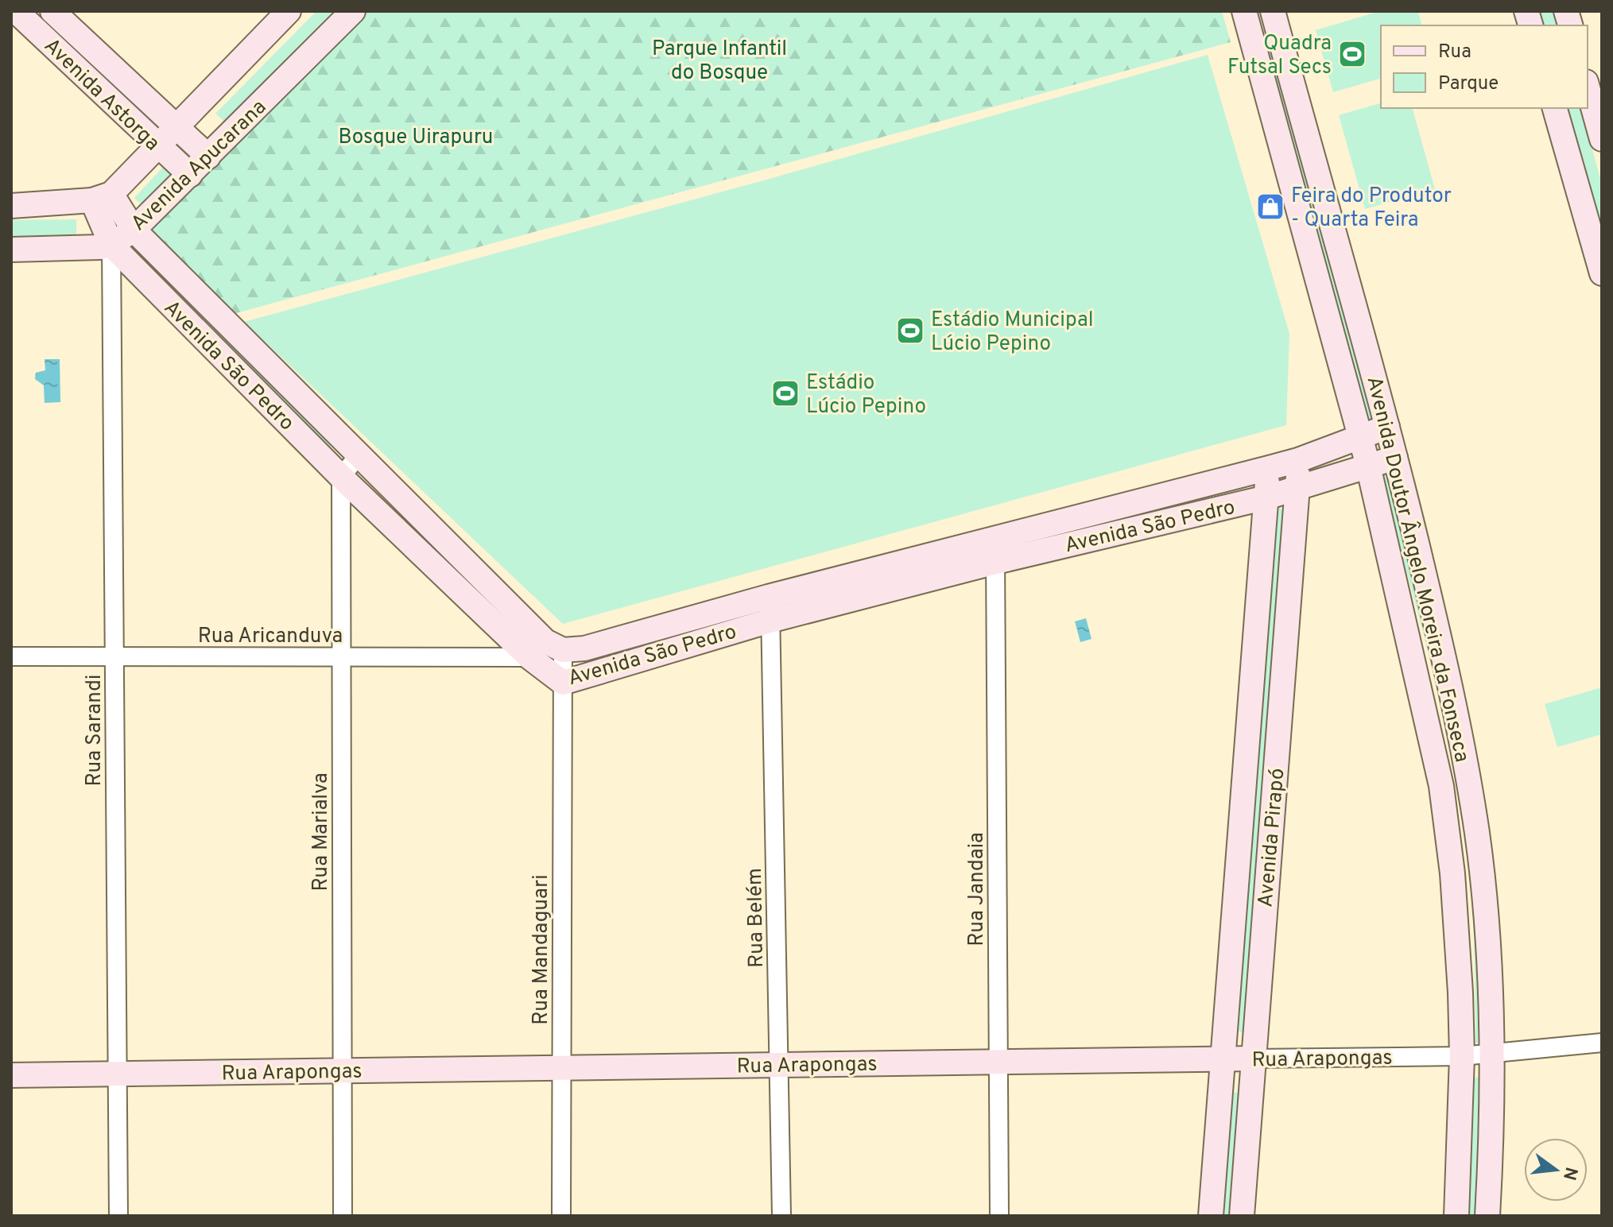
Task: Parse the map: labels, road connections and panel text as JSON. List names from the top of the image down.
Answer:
{
  "streets": {
    "street": [
      "Avenida Astorga",
      "Avenida Apucarana",
      "Avenida São Pedro",
      "Avenida Doutor Ângelo Moreira da Fonseca",
      "Rua Aricanduva",
      "Rua Sarandi",
      "Rua Marialva",
      "Avenida Pirapó",
      "Rua Jandaia",
      "Rua Belém",
      "Rua Mandaguari",
      "Rua Arapongas"
    ]
  },
  "crossings": [
    ["Avenida Astorga", "Avenida Apucarana"],
    ["Avenida Apucarana", "Avenida São Pedro"],
    ["Avenida Apucarana", "Rua Sarandi"],
    ["Avenida São Pedro", "Avenida Doutor Ângelo Moreira da Fonseca"],
    ["Avenida São Pedro", "Rua Aricanduva"],
    ["Avenida São Pedro", "Rua Sarandi"],
    ["Avenida São Pedro", "Rua Marialva"],
    ["Avenida São Pedro", "Avenida Pirapó"],
    ["Avenida São Pedro", "Rua Jandaia"],
    ["Avenida São Pedro", "Rua Belém"],
    ["Avenida São Pedro", "Rua Mandaguari"],
    ["Avenida Doutor Ângelo Moreira da Fonseca", "Rua Arapongas"],
    ["Rua Aricanduva", "Rua Sarandi"],
    ["Rua Aricanduva", "Rua Marialva"],
    ["Rua Aricanduva", "Rua Mandaguari"],
    ["Rua Sarandi", "Rua Arapongas"],
    ["Rua Marialva", "Rua Arapongas"],
    ["Avenida Pirapó", "Rua Arapongas"],
    ["Rua Jandaia", "Rua Arapongas"],
    ["Rua Belém", "Rua Arapongas"],
    ["Rua Mandaguari", "Rua Arapongas"]
  ],
  "parks": ["Parque Infantil do Bosque", "Bosque Uirapuru"],
  "places": {
    "sports": ["Quadra Futsal Secs", "Estádio Municipal Lúcio Pepino", "Estádio Lúcio Pepino"],
    "shop": ["Feira do Produtor - Quarta Feira"]
  },
  "legend": ["Rua", "Parque"],
  "north": "right"
}
